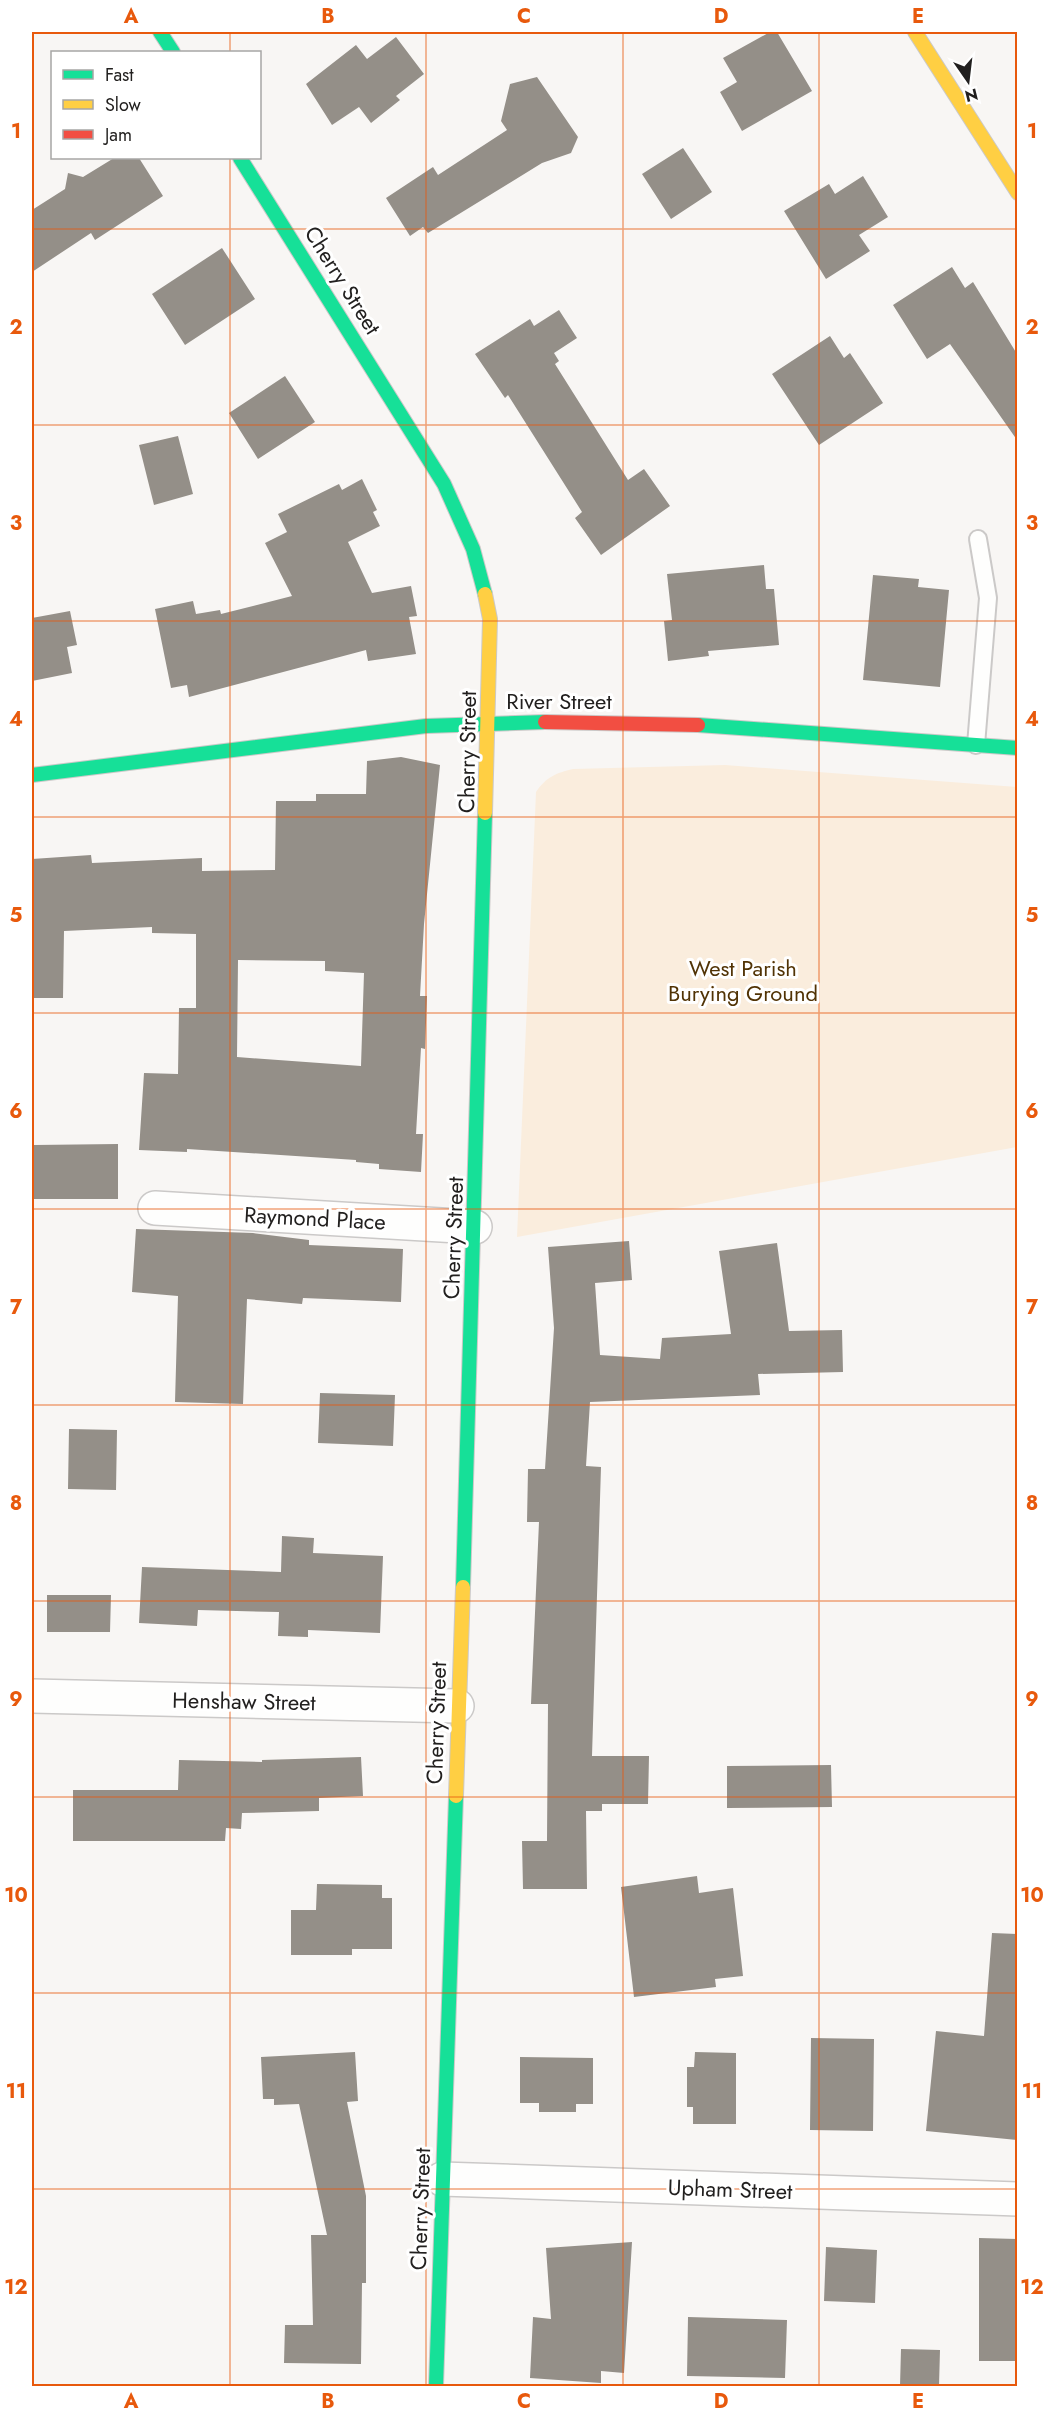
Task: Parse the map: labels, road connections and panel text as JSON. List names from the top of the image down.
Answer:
{
  "streets": {
    "street": [
      "Cherry Street",
      "River Street",
      "Raymond Place",
      "Henshaw Street",
      "Upham Street"
    ]
  },
  "crossings": [
    ["Cherry Street", "River Street"],
    ["Cherry Street", "Raymond Place"],
    ["Cherry Street", "Henshaw Street"],
    ["Cherry Street", "Upham Street"]
  ],
  "parks": ["West Parish Burying Ground"],
  "legend": ["Fast", "Slow", "Jam"],
  "north": "bottom",
  "grid": {
    "columns": [
      "A",
      "B",
      "C",
      "D",
      "E"
    ],
    "rows": [
      "1",
      "2",
      "3",
      "4",
      "5",
      "6",
      "7",
      "8",
      "9",
      "10",
      "11",
      "12"
    ]
  }
}
